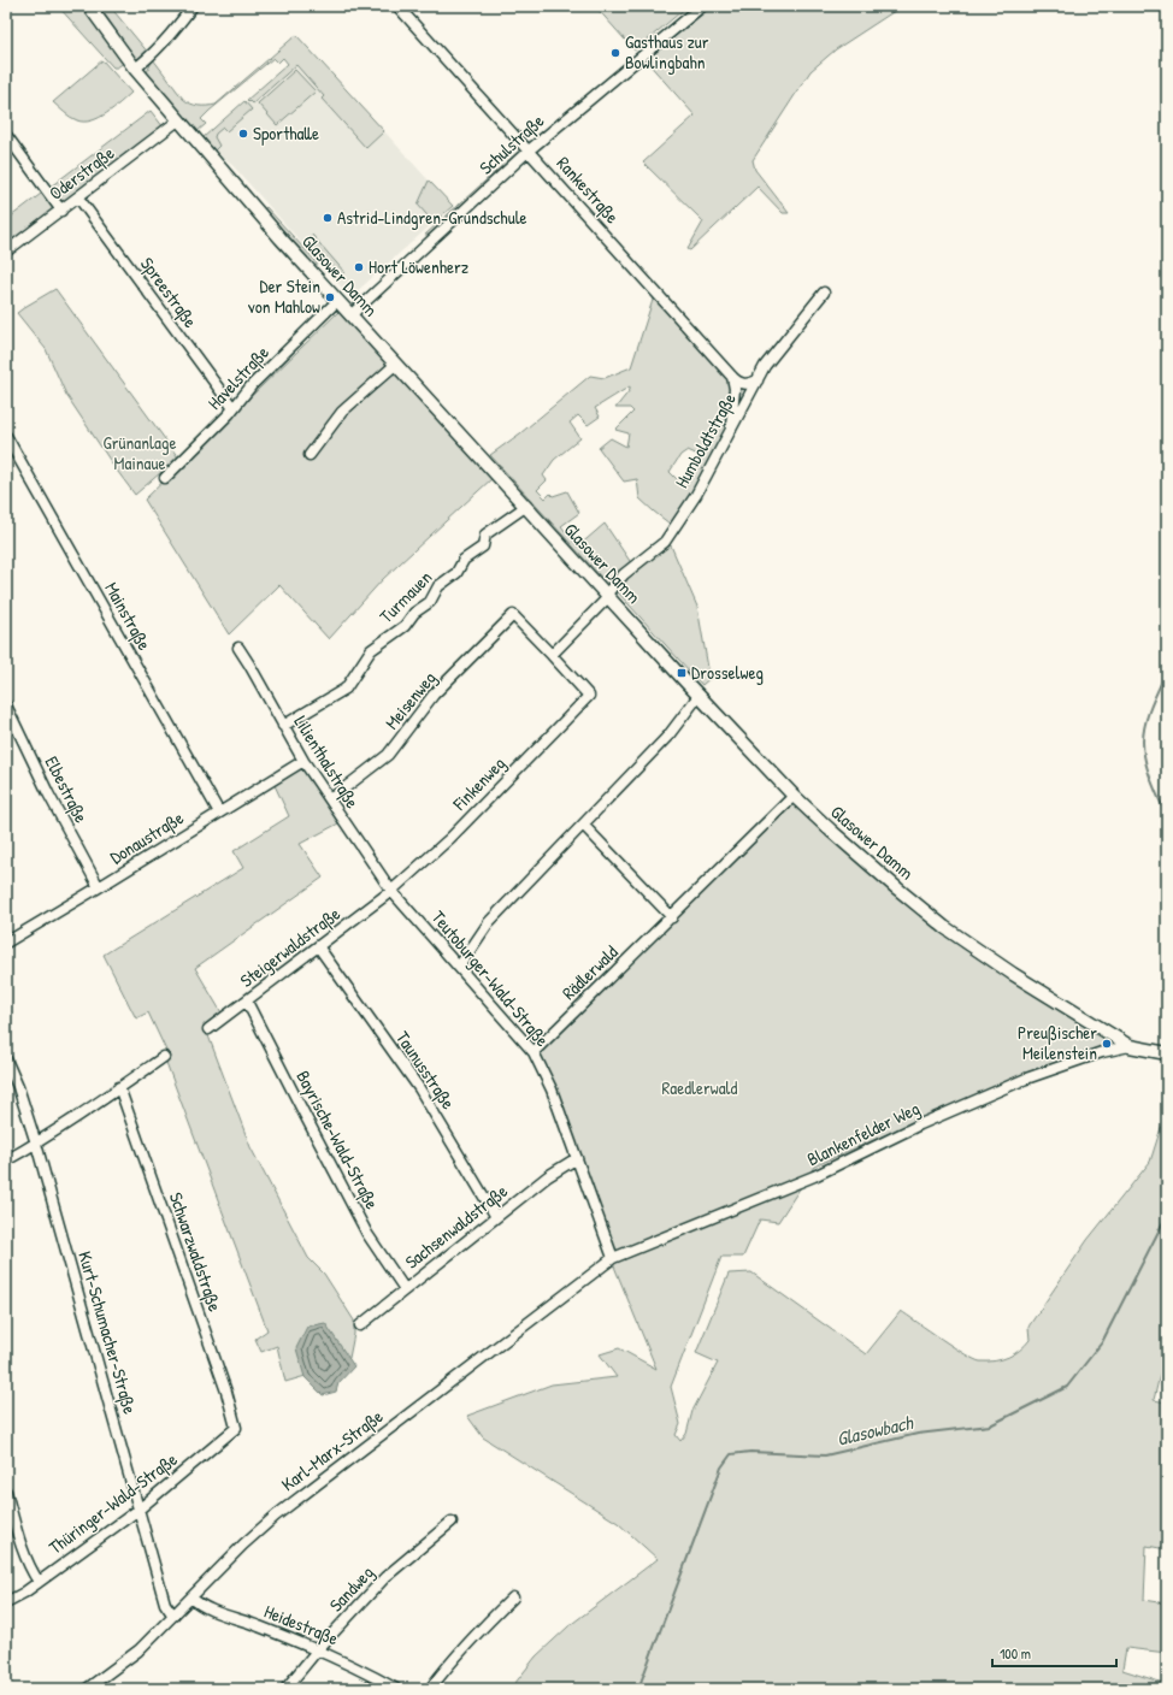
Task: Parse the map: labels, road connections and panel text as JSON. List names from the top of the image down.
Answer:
{
  "streets": {
    "street": [
      "Schulstraße",
      "Oderstraße",
      "Rankestraße",
      "Glasower Damm",
      "Spreestraße",
      "Havelstraße",
      "Humboldtstraße",
      "Turmauen",
      "Mainstraße",
      "Meisenweg",
      "Lilienthalstraße",
      "Finkenweg",
      "Elbestraße",
      "Donaustraße",
      "Steigerwaldstraße",
      "Rädlerwald",
      "Teutoburger-Wald-Straße",
      "Taunusstraße",
      "Blankenfelder Weg",
      "Bayrische-Wald-Straße",
      "Sachsenwaldstraße",
      "Schwarzwaldstraße",
      "Kurt-Schumacher-Straße",
      "Karl-Marx-Straße",
      "Thüringer-Wald-Straße",
      "Sandweg",
      "Heidestraße"
    ]
  },
  "crossings": [
    ["Schulstraße", "Rankestraße"],
    ["Schulstraße", "Glasower Damm"],
    ["Oderstraße", "Glasower Damm"],
    ["Oderstraße", "Spreestraße"],
    ["Glasower Damm", "Havelstraße"],
    ["Glasower Damm", "Humboldtstraße"],
    ["Glasower Damm", "Turmauen"],
    ["Glasower Damm", "Rädlerwald"],
    ["Glasower Damm", "Blankenfelder Weg"],
    ["Spreestraße", "Havelstraße"],
    ["Humboldtstraße", "Meisenweg"],
    ["Humboldtstraße", "Finkenweg"],
    ["Turmauen", "Lilienthalstraße"],
    ["Mainstraße", "Donaustraße"],
    ["Meisenweg", "Lilienthalstraße"],
    ["Meisenweg", "Finkenweg"],
    ["Lilienthalstraße", "Finkenweg"],
    ["Lilienthalstraße", "Donaustraße"],
    ["Lilienthalstraße", "Steigerwaldstraße"],
    ["Lilienthalstraße", "Teutoburger-Wald-Straße"],
    ["Finkenweg", "Steigerwaldstraße"],
    ["Finkenweg", "Teutoburger-Wald-Straße"],
    ["Elbestraße", "Donaustraße"],
    ["Steigerwaldstraße", "Teutoburger-Wald-Straße"],
    ["Steigerwaldstraße", "Taunusstraße"],
    ["Steigerwaldstraße", "Bayrische-Wald-Straße"],
    ["Rädlerwald", "Teutoburger-Wald-Straße"],
    ["Teutoburger-Wald-Straße", "Blankenfelder Weg"],
    ["Teutoburger-Wald-Straße", "Sachsenwaldstraße"],
    ["Teutoburger-Wald-Straße", "Karl-Marx-Straße"],
    ["Taunusstraße", "Sachsenwaldstraße"],
    ["Blankenfelder Weg", "Karl-Marx-Straße"],
    ["Bayrische-Wald-Straße", "Sachsenwaldstraße"],
    ["Schwarzwaldstraße", "Thüringer-Wald-Straße"],
    ["Kurt-Schumacher-Straße", "Karl-Marx-Straße"],
    ["Kurt-Schumacher-Straße", "Thüringer-Wald-Straße"],
    ["Karl-Marx-Straße", "Heidestraße"],
    ["Sandweg", "Heidestraße"]
  ],
  "water": ["Glasowbach"],
  "parks": ["Grünanlage Mainaue", "Raedlerwald"],
  "places": {
    "other": [
      "Gasthaus zur Bowlingbahn",
      "Sporthalle",
      "Astrid-Lindgren-Grundschule",
      "Hort Löwenherz",
      "Der Stein von Mahlow",
      "Preußischer Meilenstein"
    ],
    "transit": ["Drosselweg"]
  },
  "scale_bar": "100 m"
}
